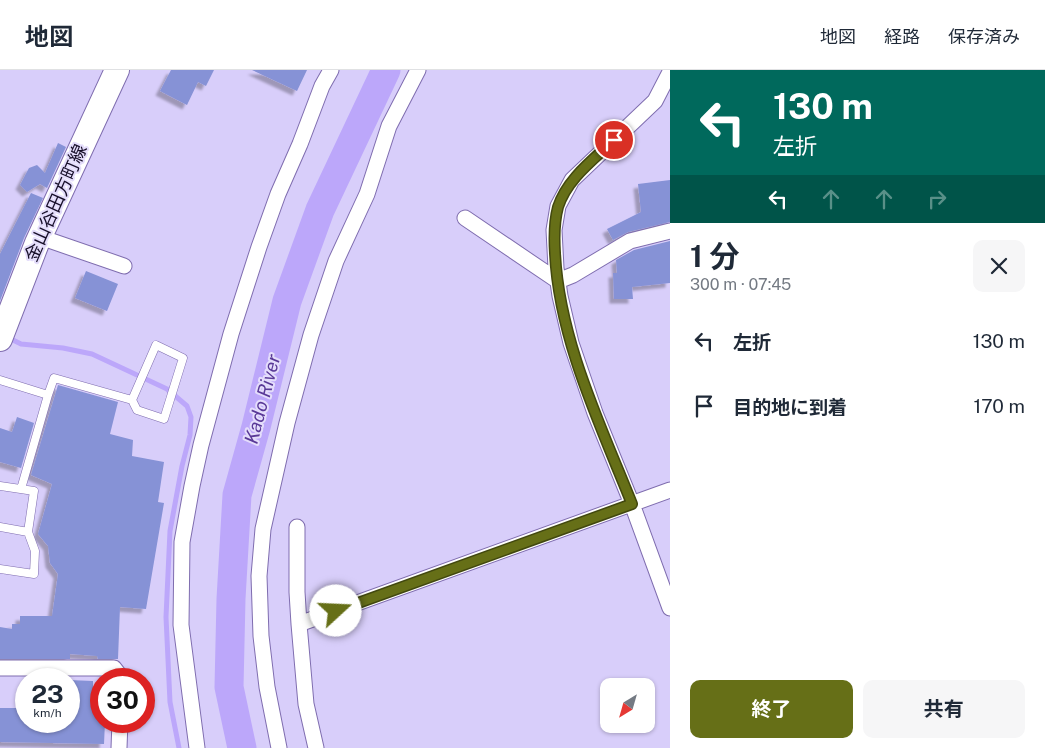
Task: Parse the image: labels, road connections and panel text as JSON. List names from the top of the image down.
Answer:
{
  "streets": {
    "main road": ["金山谷田方町線"]
  },
  "water": ["Kado River"],
  "north": "bottom left",
  "page": {
    "header": "地図",
    "nav": ["地図", "経路", "保存済み"],
    "turn": ["130 m", "左折"],
    "heading": ["1 分", "300 m · 07:45"],
    "list": [
      {
        "name": "左折",
        "value": "130 m"
      },
      {
        "name": "目的地に到着",
        "value": "170 m"
      }
    ],
    "speed": "23 km/h",
    "limit": "30",
    "buttons": ["終了", "共有"]
  }
}
